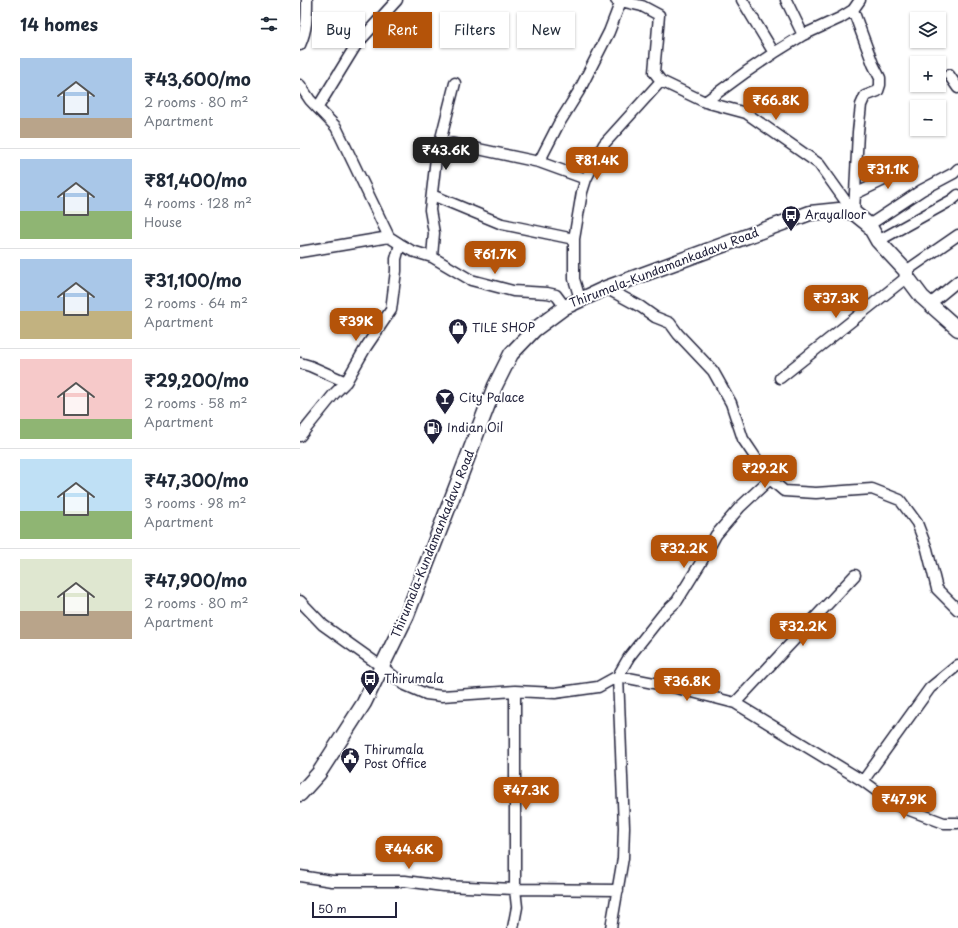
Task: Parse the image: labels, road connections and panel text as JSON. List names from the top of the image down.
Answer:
{
  "streets": {
    "main road": ["Thirumala-Kundamankadavu Road"]
  },
  "places": {
    "bus stop": ["Arayalloor", "Thirumala"],
    "shop": ["TILE SHOP"],
    "bar": ["City Palace"],
    "fuel station": ["Indian Oil"],
    "public building": ["Thirumala Post Office"]
  },
  "scale_bar": "50 m",
  "page": {
    "heading": "14 homes",
    "map_buttons": ["+", "−"],
    "chip": [
      "Buy",
      "Rent",
      "Filters",
      "New"
    ],
    "list": [
      {
        "name": "₹43,600/mo",
        "note": "2 rooms · 80 m² · Apartment"
      },
      {
        "name": "₹81,400/mo",
        "note": "4 rooms · 128 m² · House"
      },
      {
        "name": "₹31,100/mo",
        "note": "2 rooms · 64 m² · Apartment"
      },
      {
        "name": "₹29,200/mo",
        "note": "2 rooms · 58 m² · Apartment"
      },
      {
        "name": "₹47,300/mo",
        "note": "3 rooms · 98 m² · Apartment"
      },
      {
        "name": "₹47,900/mo",
        "note": "2 rooms · 80 m² · Apartment"
      }
    ],
    "price": [
      "₹66.8K",
      "₹43.6K",
      "₹81.4K",
      "₹31.1K",
      "₹61.7K",
      "₹37.3K",
      "₹39K",
      "₹29.2K",
      "₹32.2K",
      "₹32.2K",
      "₹36.8K",
      "₹47.3K",
      "₹47.9K",
      "₹44.6K"
    ],
    "scale": "50 m"
  }
}
